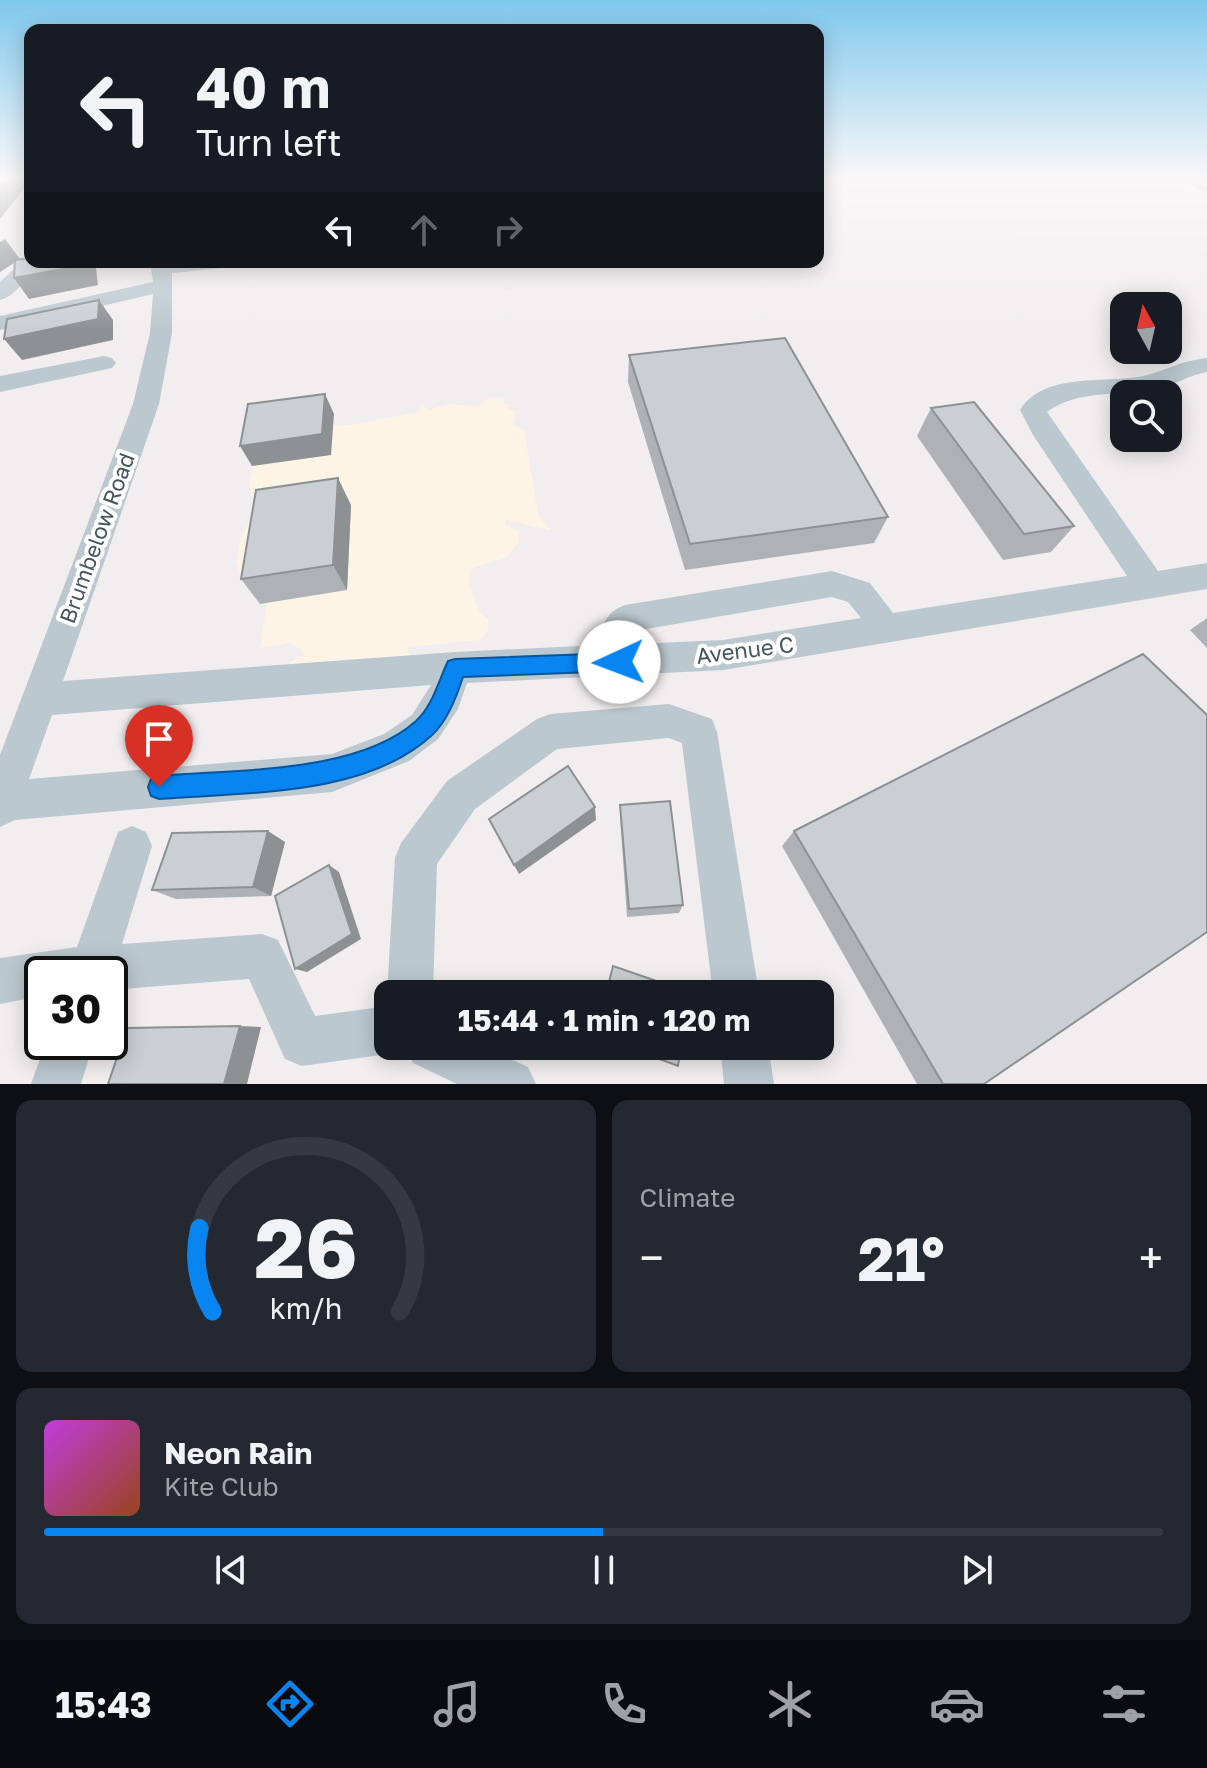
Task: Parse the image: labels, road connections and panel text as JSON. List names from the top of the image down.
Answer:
{
  "streets": {
    "street": ["Brumbelow Road", "Avenue C"]
  },
  "crossings": [
    ["Brumbelow Road", "Avenue C"]
  ],
  "north": "top",
  "page": {
    "turn": ["40 m", "Turn left"],
    "limit": "30",
    "trip": "15:44 · 1 min · 120 m",
    "tile": "Climate",
    "heat": ["−", "21°", "+"],
    "song": ["Neon Rain", "Kite Club"],
    "tabs": "15:43",
    "gauge": ["26", "km/h"]
  }
}
